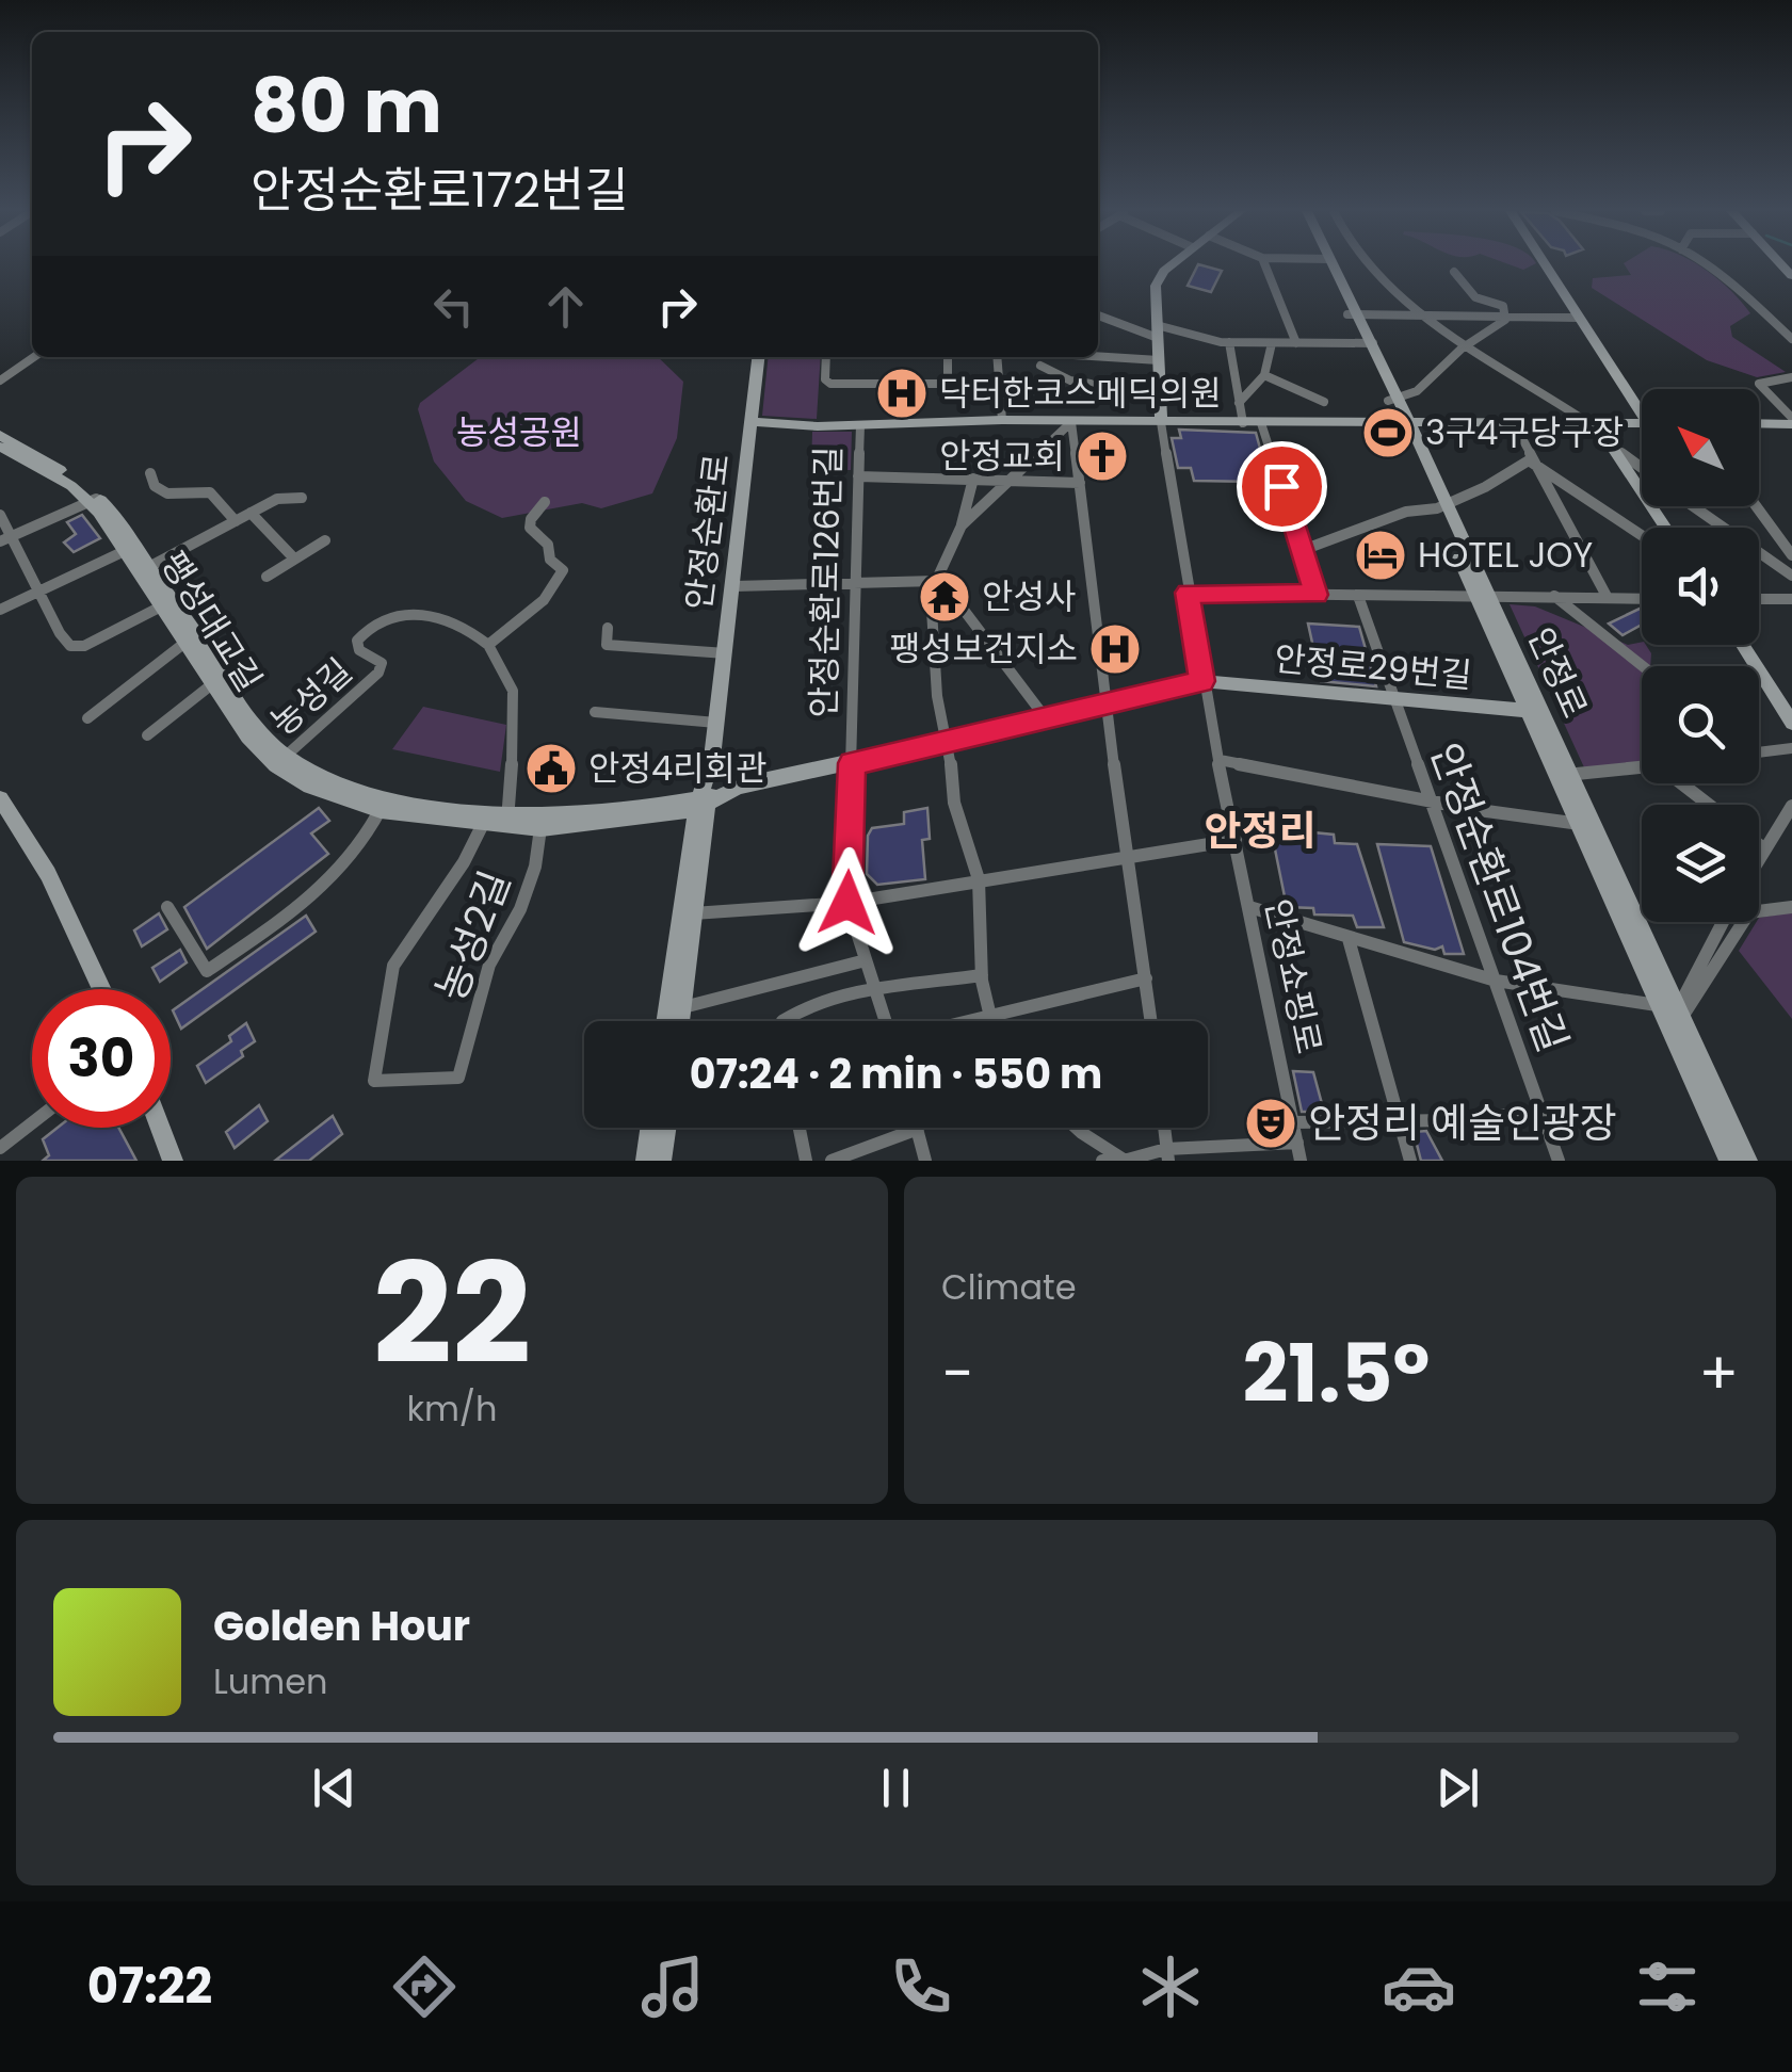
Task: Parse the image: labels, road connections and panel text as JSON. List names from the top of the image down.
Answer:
{
  "streets": {
    "street": [
      "안정순환로",
      "안정순환로126번길",
      "팽성대교길",
      "안정로29번길",
      "안정로",
      "농성길",
      "안정순환로104번길",
      "농성2길",
      "안정쇼핑로"
    ]
  },
  "crossings": [
    ["안정순환로", "안정순환로126번길"],
    ["안정순환로", "팽성대교길"],
    ["안정순환로", "안정로"],
    ["안정순환로", "안정쇼핑로"],
    ["팽성대교길", "농성길"],
    ["팽성대교길", "농성2길"],
    ["안정로29번길", "안정로"],
    ["안정로29번길", "안정순환로104번길"],
    ["안정로29번길", "안정쇼핑로"]
  ],
  "districts": ["안정리"],
  "parks": ["농성공원"],
  "places": {
    "hospital": ["닥터한코스메딕의원", "팽성보건지소"],
    "sports": ["3구4구당구장"],
    "church": ["안정교회"],
    "hotel": ["HOTEL JOY"],
    "temple": ["안성사"],
    "public building": ["안정4리회관"],
    "theatre": ["안정리 예술인광장"]
  },
  "north": "top left",
  "page": {
    "turn": ["80 m", "안정순환로172번길"],
    "limit": "30",
    "trip": "07:24 · 2 min · 550 m",
    "tile": [
      ["22", "km/h"],
      "Climate"
    ],
    "heat": ["−", "21.5°", "+"],
    "song": ["Golden Hour", "Lumen"],
    "tabs": "07:22"
  }
}
